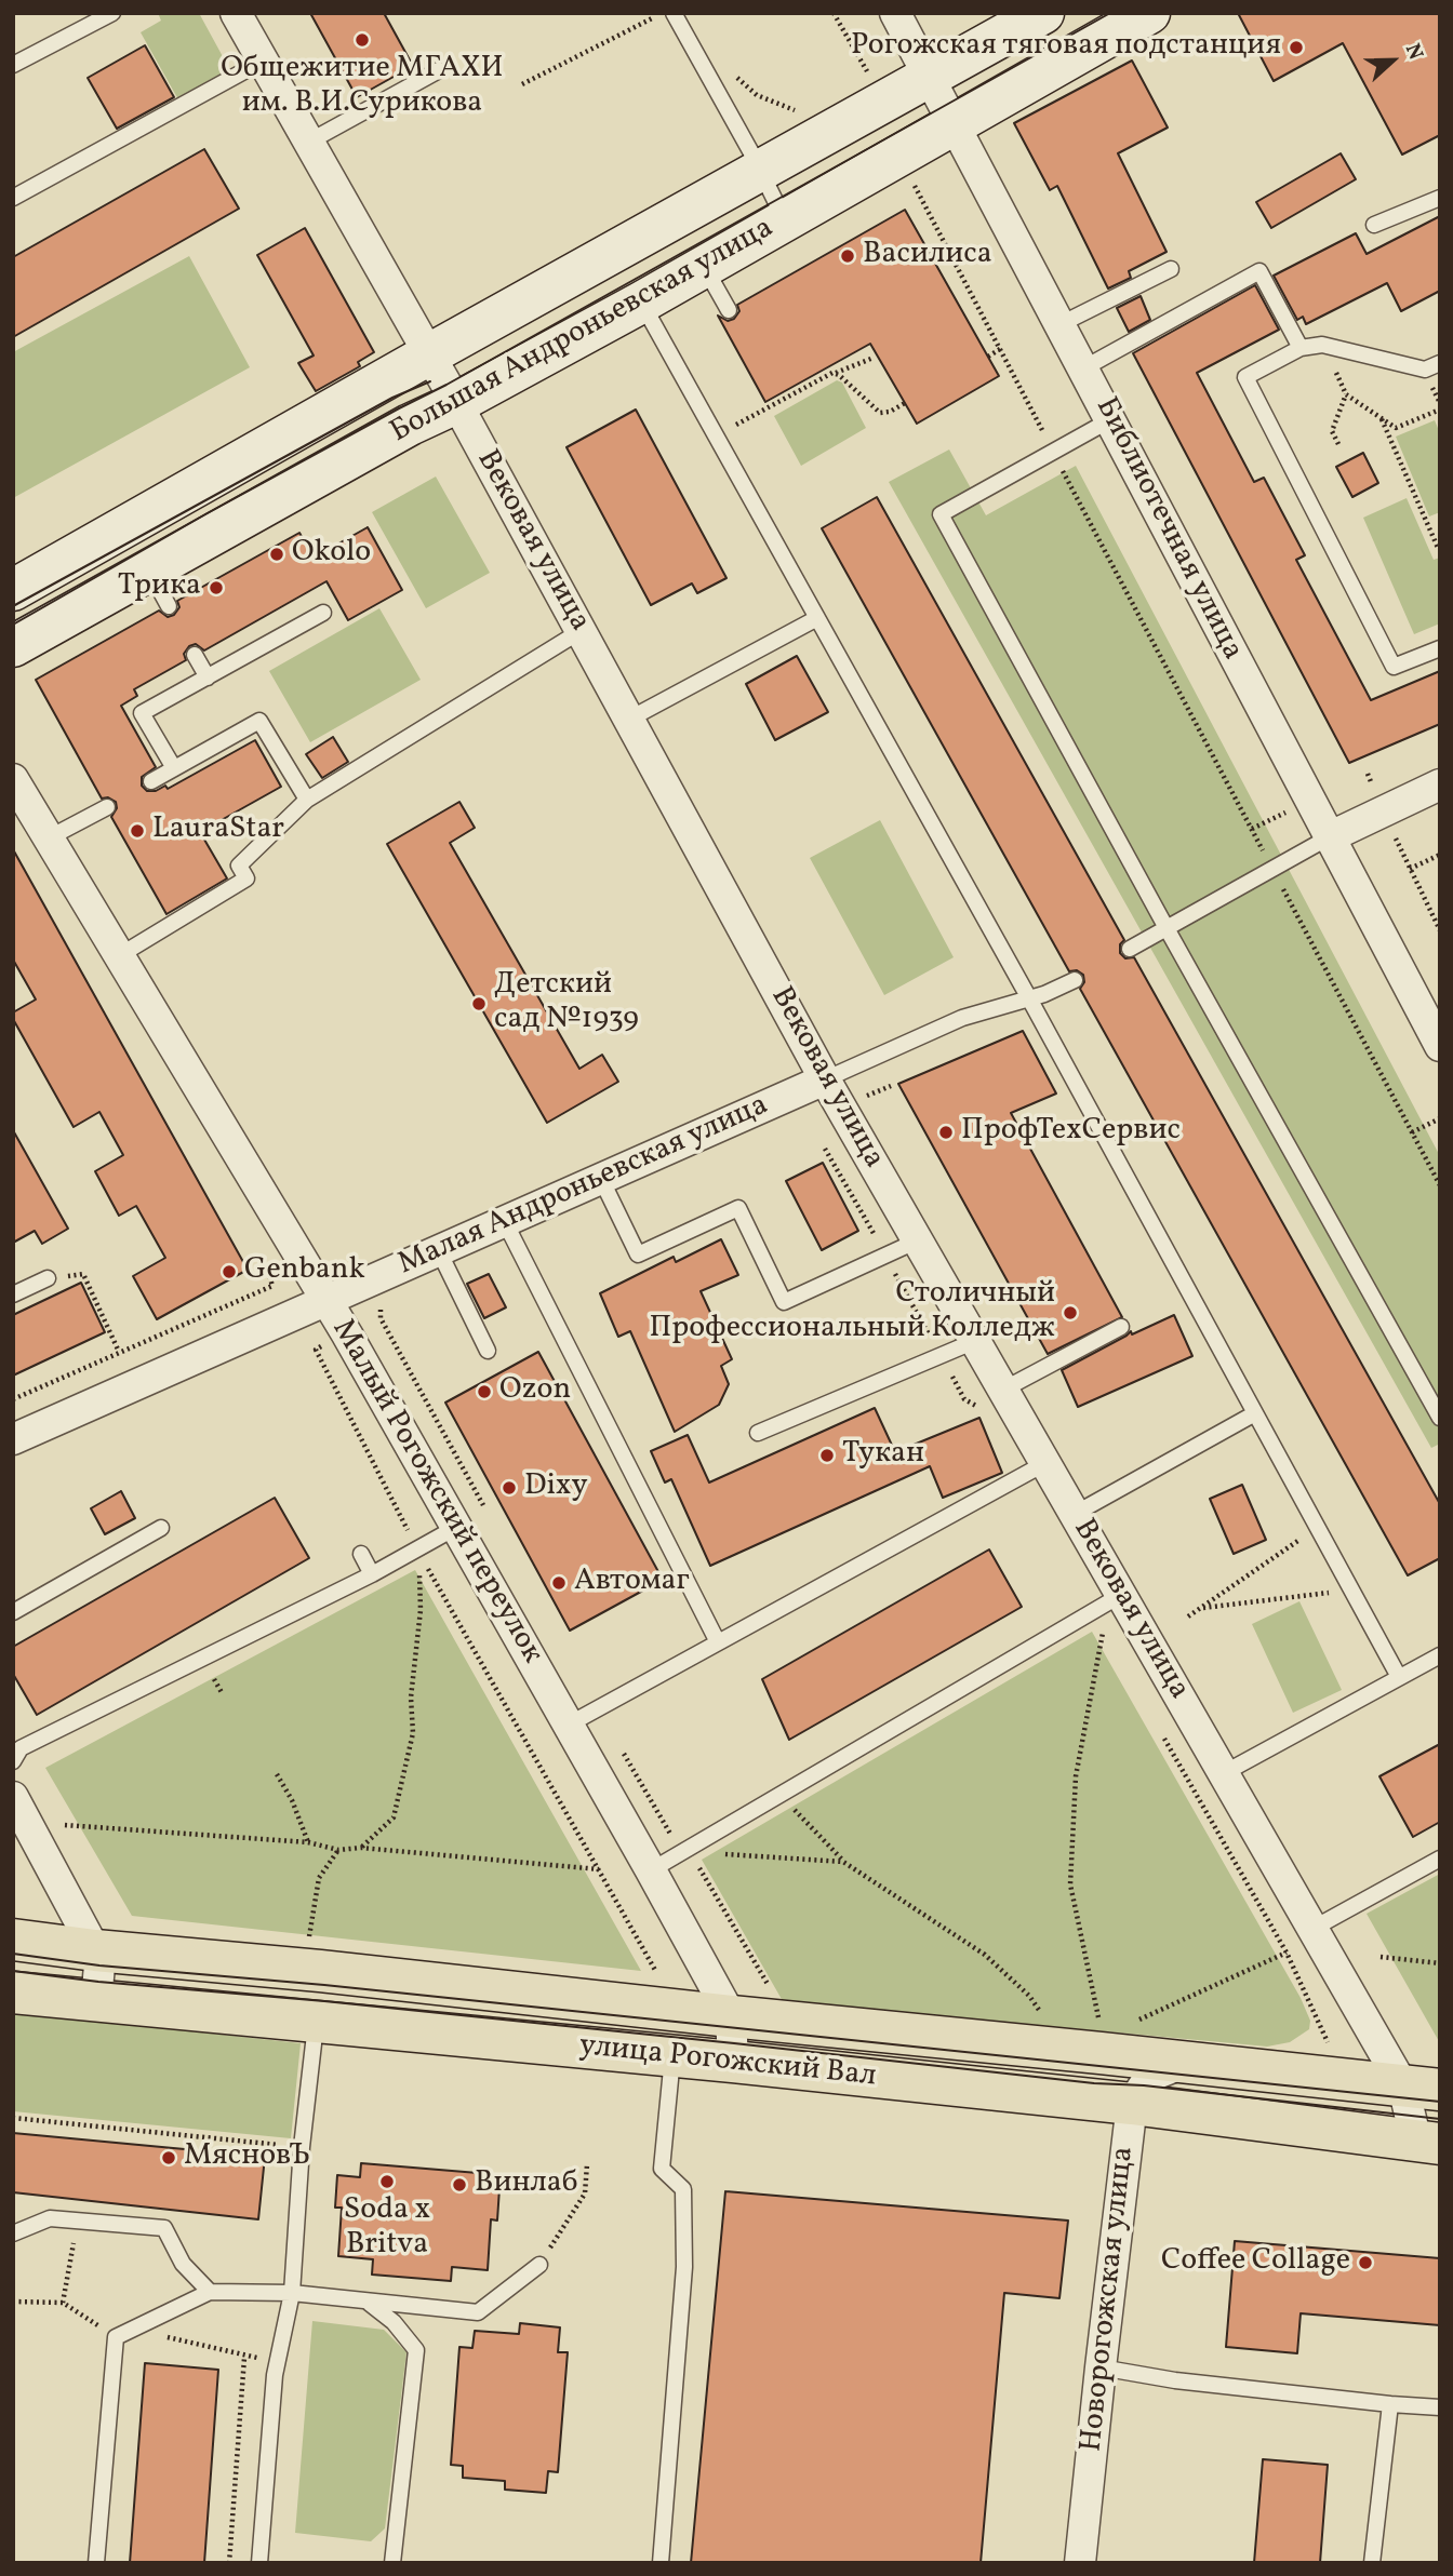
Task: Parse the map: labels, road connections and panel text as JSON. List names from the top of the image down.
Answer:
{
  "streets": {
    "main road": ["улица Рогожский Вал"],
    "street": [
      "Большая Андроньевская улица",
      "Библиотечная улица",
      "Вековая улица",
      "Малая Андроньевская улица",
      "Малый Рогожский переулок",
      "Новорогожская улица"
    ]
  },
  "crossings": [
    ["Большая Андроньевская улица", "Библиотечная улица"],
    ["Большая Андроньевская улица", "Вековая улица"],
    ["Вековая улица", "Малая Андроньевская улица"],
    ["Вековая улица", "улица Рогожский Вал"],
    ["Малая Андроньевская улица", "Малый Рогожский переулок"],
    ["Малый Рогожский переулок", "улица Рогожский Вал"],
    ["улица Рогожский Вал", "Новорогожская улица"]
  ],
  "places": [
    "Общежитие МГАХИ им. В.И.Сурикова",
    "Рогожская тяговая подстанция",
    "Василиса",
    "Okolo",
    "Трика",
    "LauraStar",
    "Детский сад №1939",
    "ПрофТехСервис",
    "Genbank",
    "Столичный Профессиональный Колледж",
    "Ozon",
    "Тукан",
    "Dixy",
    "Автомаг",
    "МясновЪ",
    "Soda x Britva",
    "Винлаб",
    "Coffee Collage"
  ],
  "north": "right"
}
